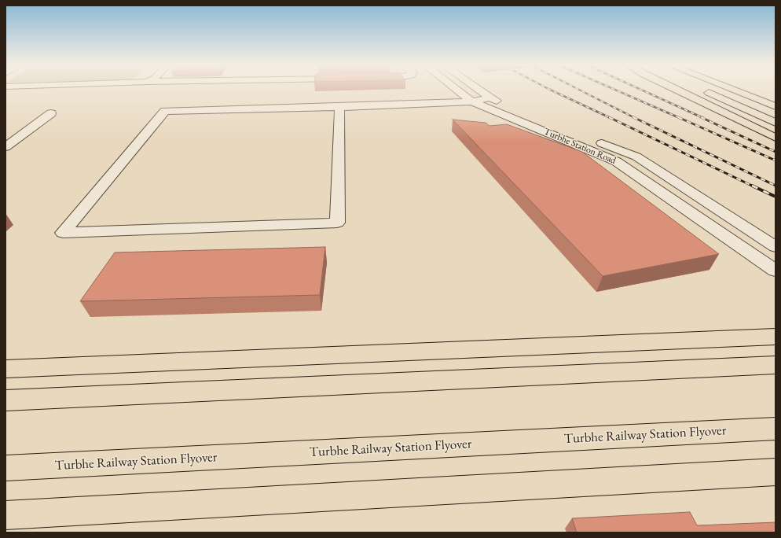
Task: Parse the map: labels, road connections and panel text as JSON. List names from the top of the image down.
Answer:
{
  "streets": {
    "main road": ["Turbhe Railway Station Flyover"],
    "street": ["Turbhe Station Road"]
  }
}
